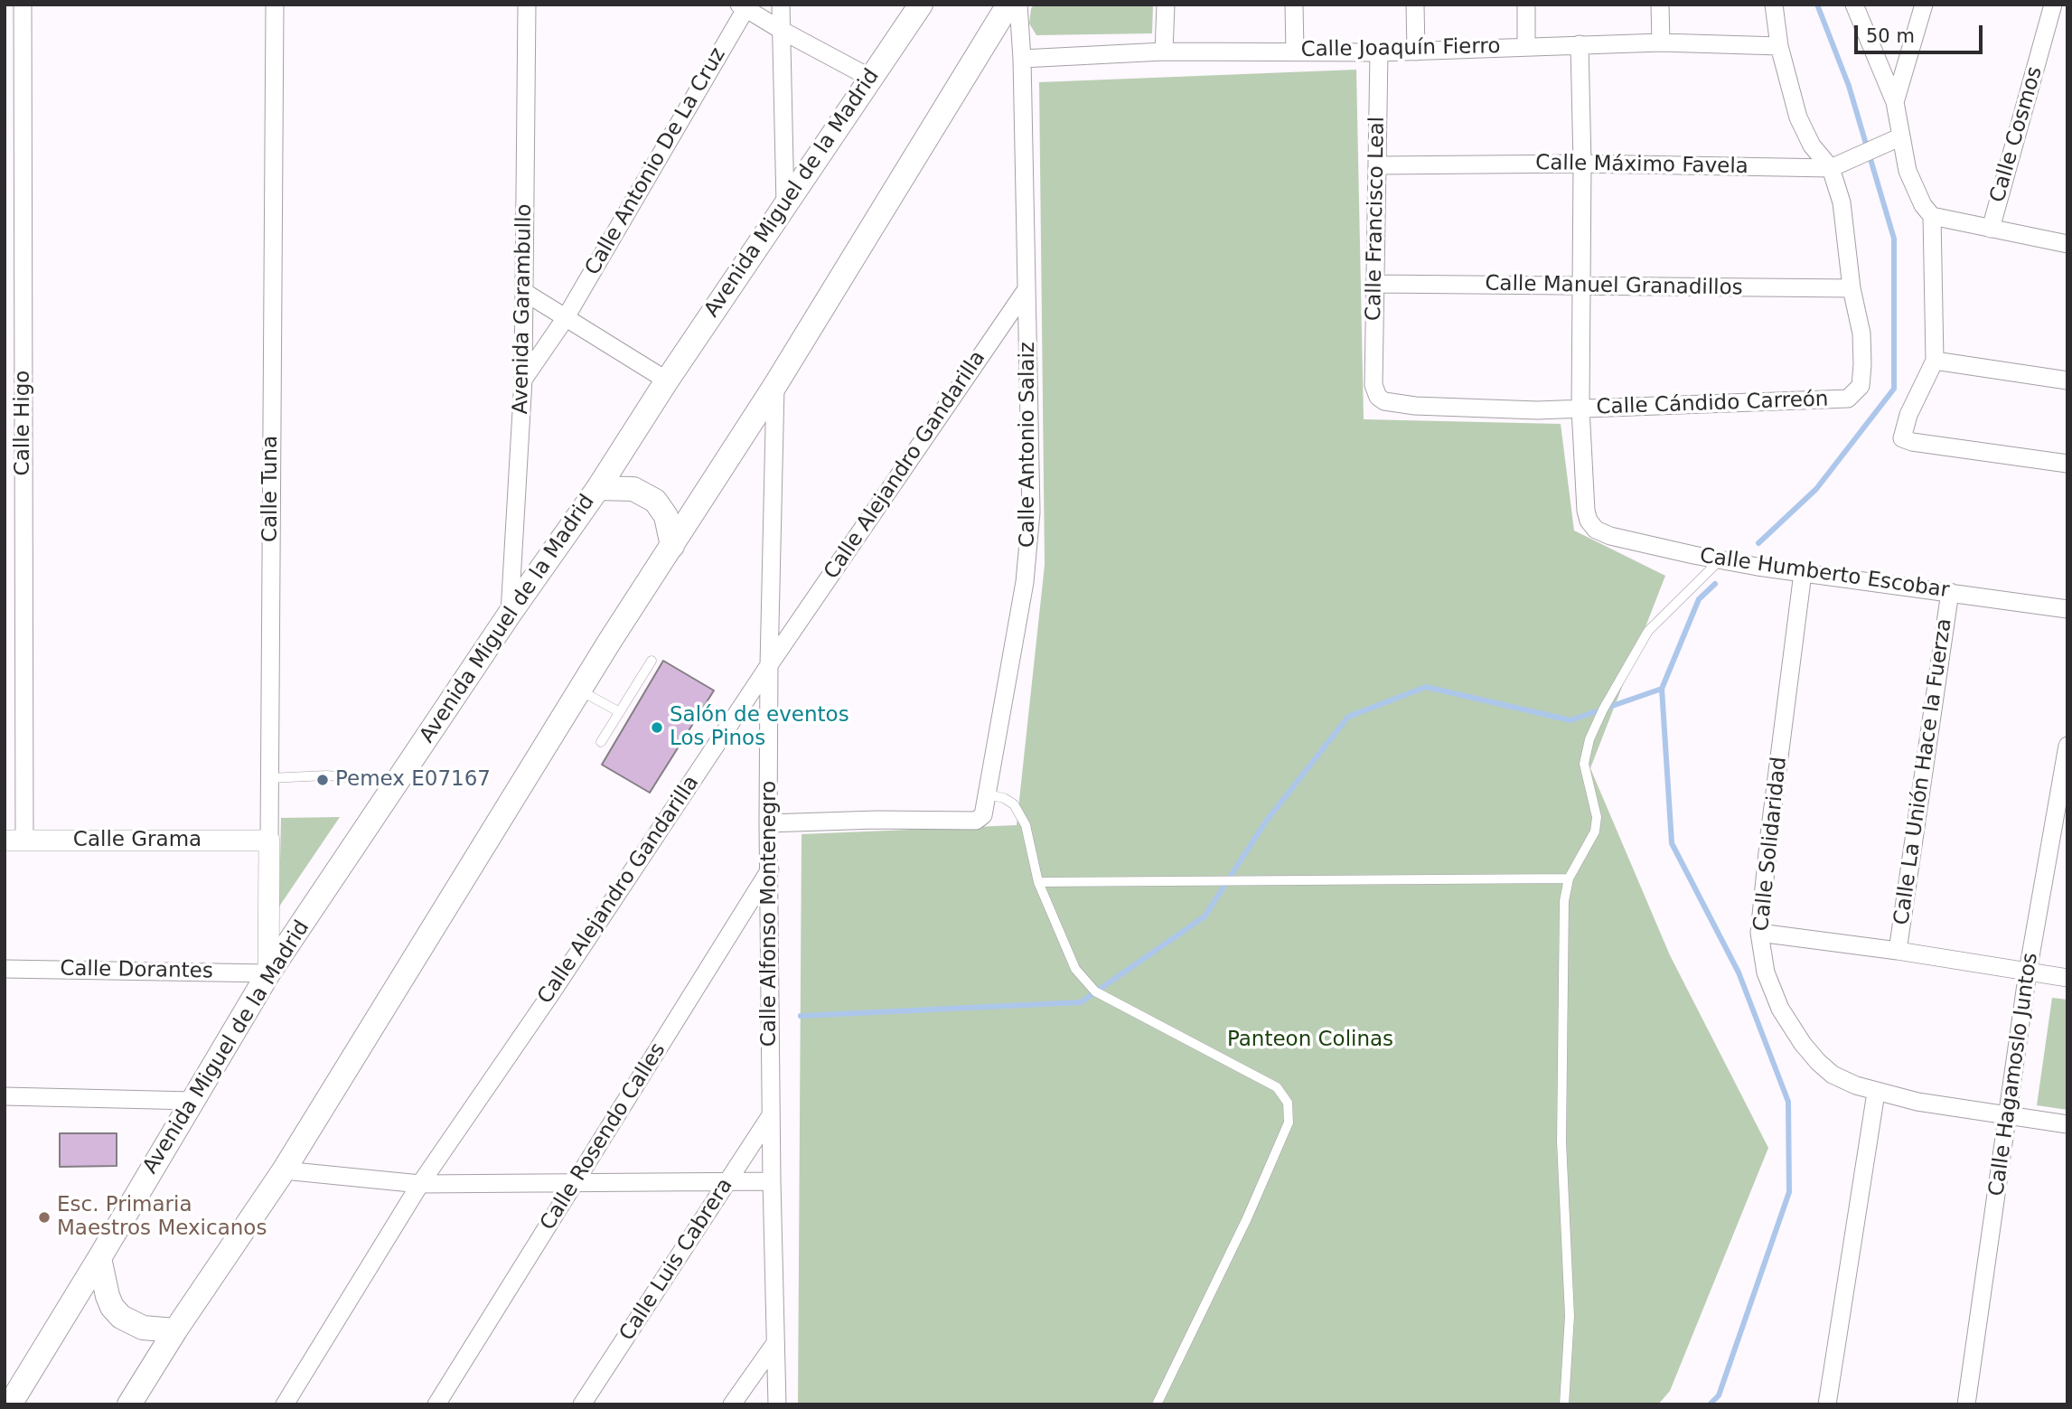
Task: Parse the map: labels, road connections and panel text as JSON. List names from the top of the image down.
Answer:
{
  "streets": {
    "main road": ["Avenida Miguel de la Madrid"],
    "street": [
      "Calle Joaquín Fierro",
      "Calle Cosmos",
      "Calle Antonio De La Cruz",
      "Calle Máximo Favela",
      "Calle Francisco Leal",
      "Calle Manuel Granadillos",
      "Avenida Garambullo",
      "Calle Cándido Carreón",
      "Calle Higo",
      "Calle Antonio Salaiz",
      "Calle Alejandro Gandarilla",
      "Calle Tuna",
      "Calle Humberto Escobar",
      "Calle La Unión Hace la Fuerza",
      "Calle Grama",
      "Calle Solidaridad",
      "Calle Alfonso Montenegro",
      "Calle Dorantes",
      "Calle Hagamoslo Juntos",
      "Calle Rosendo Calles",
      "Calle Luis Cabrera"
    ]
  },
  "crossings": [
    ["Calle Joaquín Fierro", "Calle Francisco Leal"],
    ["Calle Joaquín Fierro", "Calle Cándido Carreón"],
    ["Calle Joaquín Fierro", "Calle Antonio Salaiz"],
    ["Calle Antonio De La Cruz", "Avenida Garambullo"],
    ["Calle Máximo Favela", "Calle Francisco Leal"],
    ["Calle Máximo Favela", "Calle Cándido Carreón"],
    ["Avenida Miguel de la Madrid", "Avenida Garambullo"],
    ["Avenida Miguel de la Madrid", "Calle Tuna"],
    ["Avenida Miguel de la Madrid", "Calle Dorantes"],
    ["Calle Francisco Leal", "Calle Manuel Granadillos"],
    ["Calle Francisco Leal", "Calle Cándido Carreón"],
    ["Calle Manuel Granadillos", "Calle Cándido Carreón"],
    ["Calle Cándido Carreón", "Calle Humberto Escobar"],
    ["Calle Higo", "Calle Grama"],
    ["Calle Antonio Salaiz", "Calle Alejandro Gandarilla"],
    ["Calle Antonio Salaiz", "Calle Alfonso Montenegro"],
    ["Calle Alejandro Gandarilla", "Calle Alfonso Montenegro"],
    ["Calle Tuna", "Calle Grama"],
    ["Calle Tuna", "Calle Dorantes"],
    ["Calle Humberto Escobar", "Calle La Unión Hace la Fuerza"],
    ["Calle Humberto Escobar", "Calle Solidaridad"],
    ["Calle Solidaridad", "Calle Hagamoslo Juntos"],
    ["Calle Alfonso Montenegro", "Calle Rosendo Calles"],
    ["Calle Alfonso Montenegro", "Calle Luis Cabrera"]
  ],
  "parks": ["Panteon Colinas"],
  "places": ["Salón de eventos Los Pinos", "Pemex E07167", "Esc. Primaria Maestros Mexicanos"],
  "scale_bar": "50 m"
}
